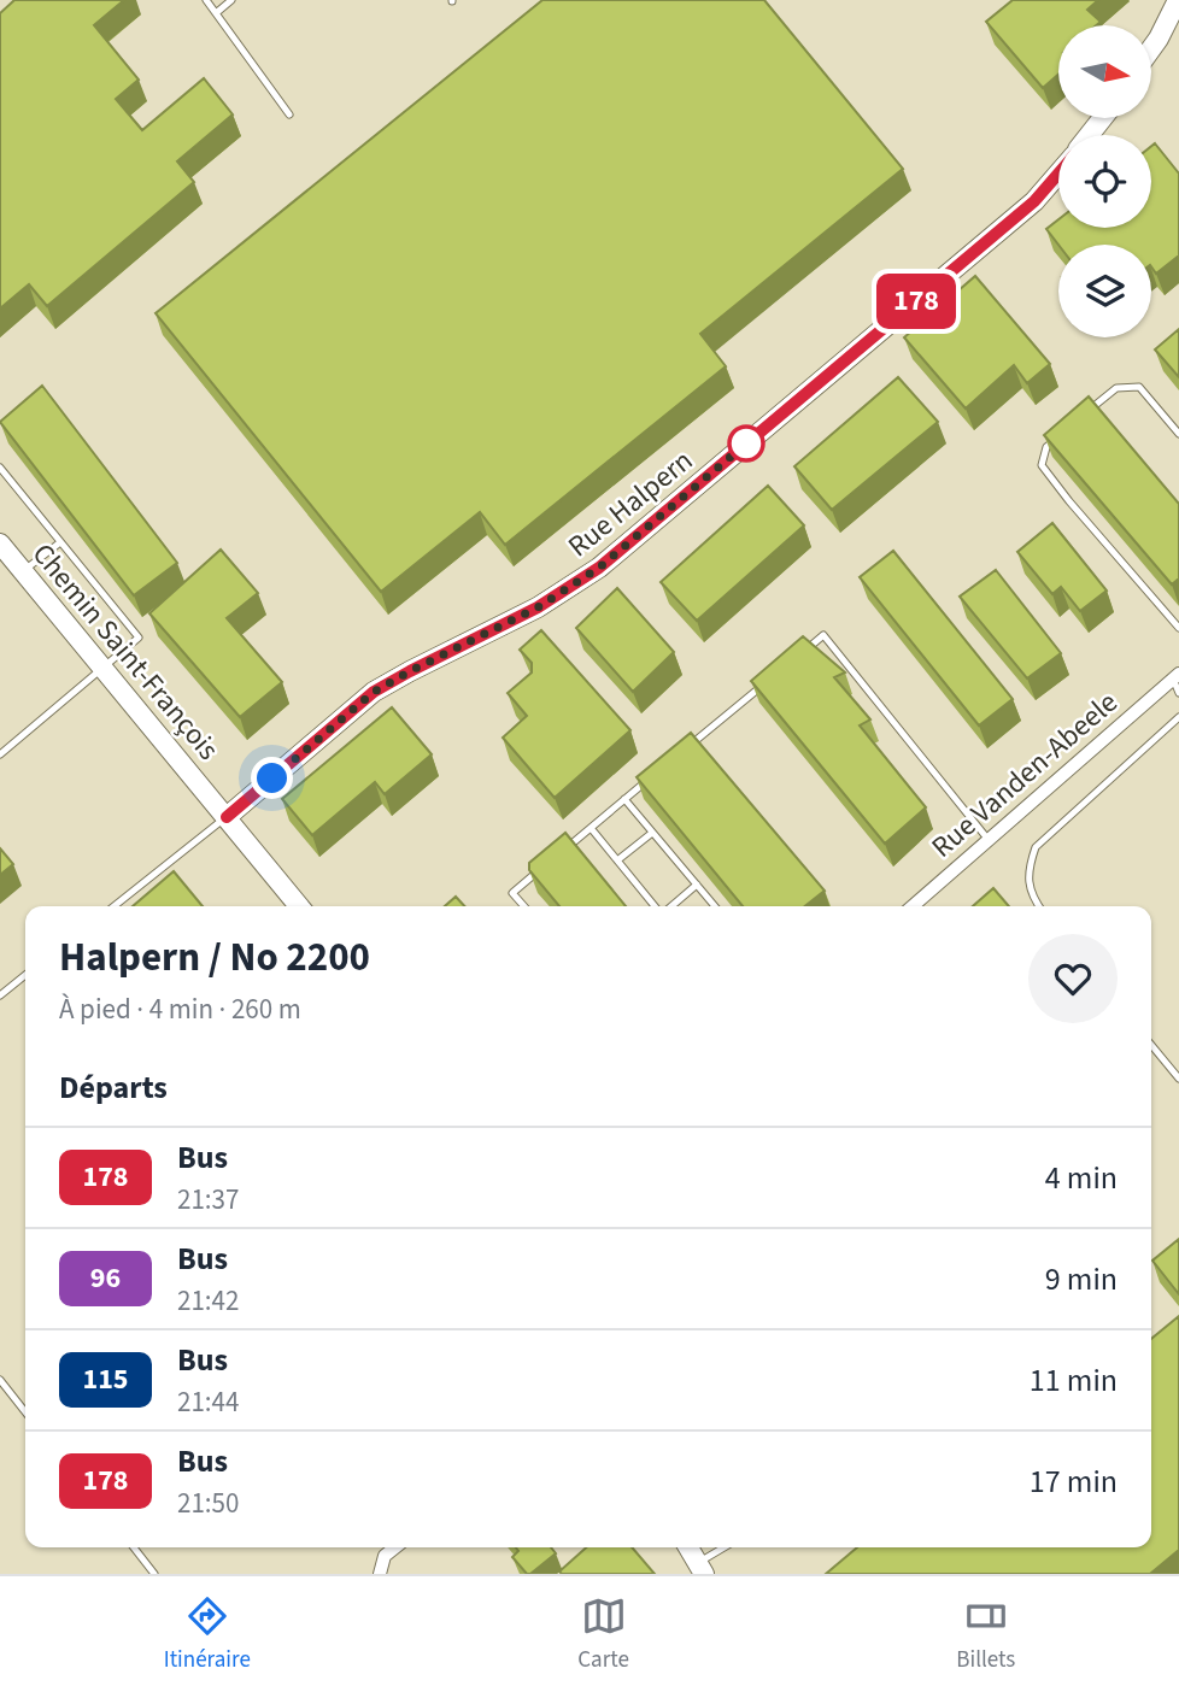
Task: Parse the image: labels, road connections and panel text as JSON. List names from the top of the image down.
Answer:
{
  "streets": {
    "street": ["Rue Halpern", "Chemin Saint-François", "Rue Vanden-Abeele"]
  },
  "crossings": [
    ["Rue Halpern", "Chemin Saint-François"]
  ],
  "lines": ["bus line 178"],
  "north": "right",
  "page": {
    "on_map": "178",
    "heading": [
      ["Halpern / No 2200", "À pied · 4 min · 260 m"],
      "Départs"
    ],
    "list": [
      {
        "mark": "178",
        "name": "Bus",
        "note": "21:37",
        "value": "4 min"
      },
      {
        "mark": "96",
        "name": "Bus",
        "note": "21:42",
        "value": "9 min"
      },
      {
        "mark": "115",
        "name": "Bus",
        "note": "21:44",
        "value": "11 min"
      },
      {
        "mark": "178",
        "name": "Bus",
        "note": "21:50",
        "value": "17 min"
      }
    ],
    "tabs": ["Itinéraire", "Carte", "Billets"]
  }
}
